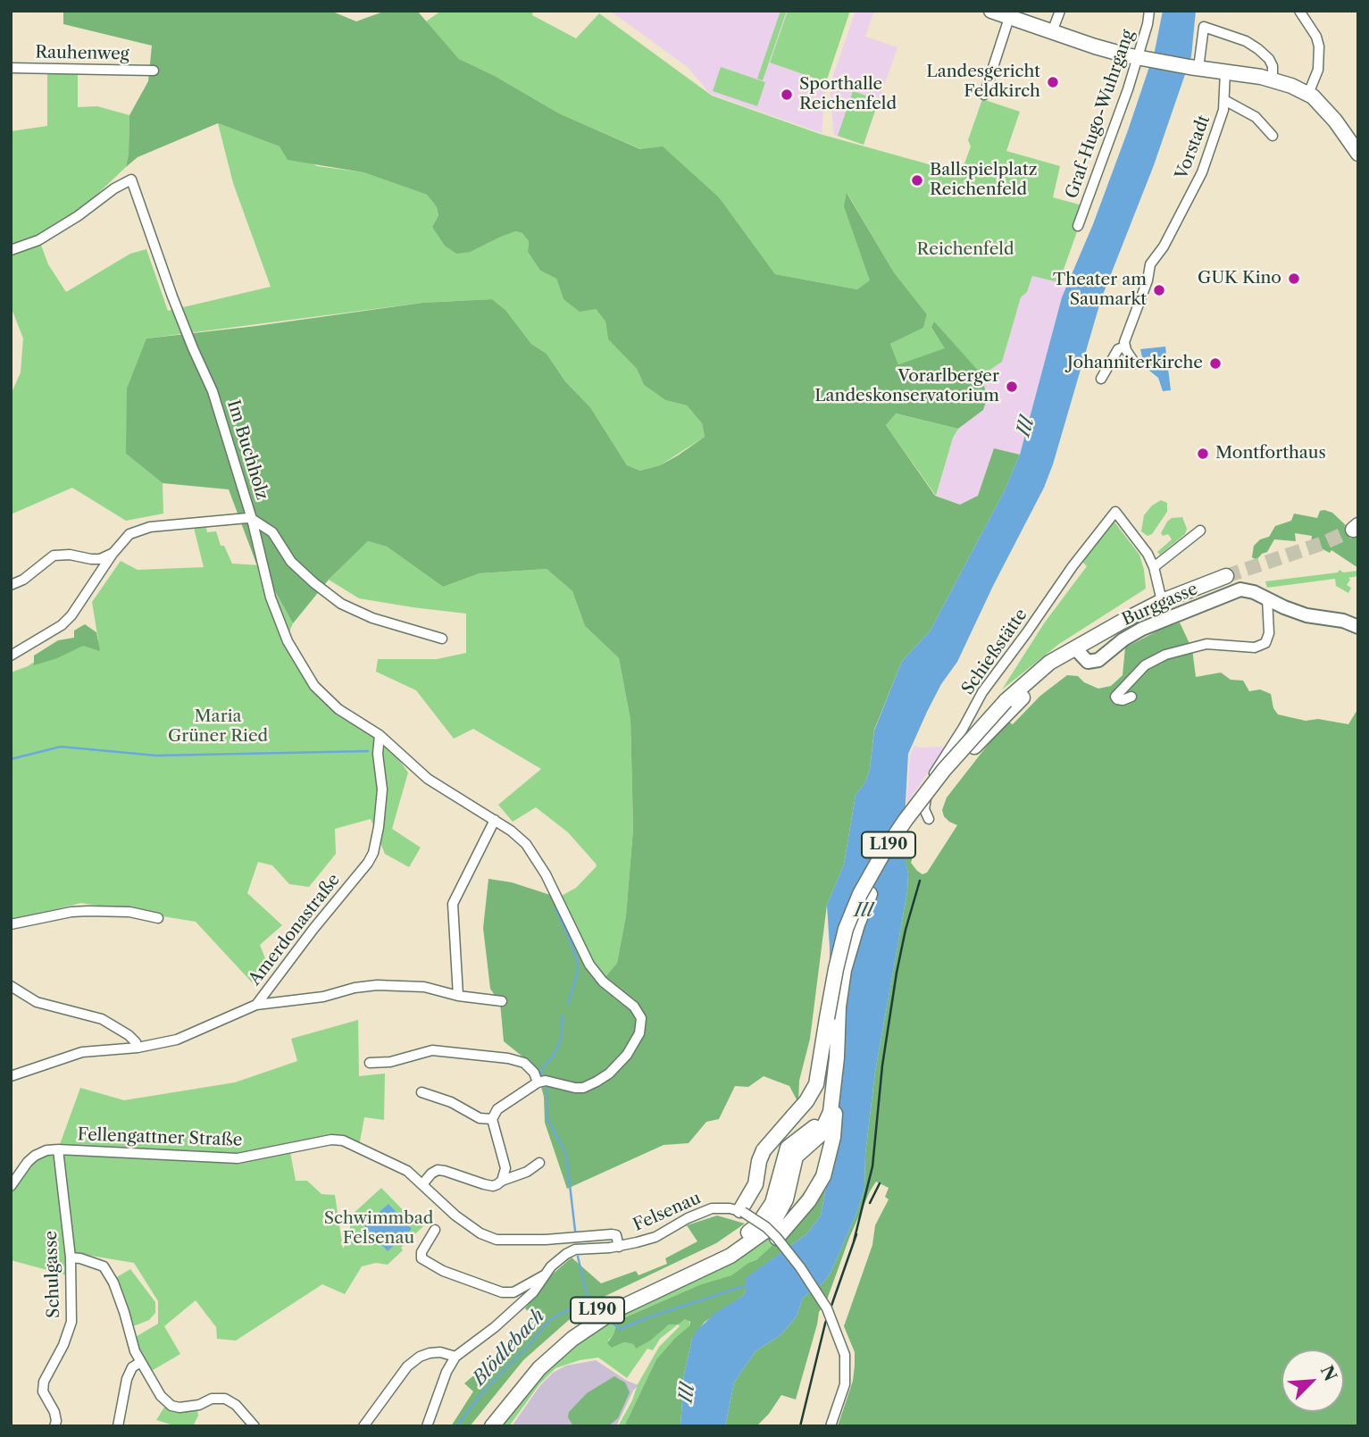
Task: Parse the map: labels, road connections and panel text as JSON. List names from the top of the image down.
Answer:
{
  "streets": {
    "main road": ["Burggasse", "L190"],
    "street": [
      "Rauhenweg",
      "Graf-Hugo-Wuhrgang",
      "Vorstadt",
      "Im Buchholz",
      "Schießstätte",
      "Amerdonastraße",
      "Fellengattner Straße",
      "Felsenau",
      "Schulgasse"
    ]
  },
  "crossings": [
    ["Burggasse", "L190"],
    ["Fellengattner Straße", "Felsenau"],
    ["Fellengattner Straße", "Schulgasse"]
  ],
  "water": ["Ill", "Blödlebach"],
  "parks": ["Reichenfeld", "Maria Grüner Ried", "Schwimmbad Felsenau"],
  "places": [
    "Landesgericht Feldkirch",
    "Sporthalle Reichenfeld",
    "Ballspielplatz Reichenfeld",
    "GUK Kino",
    "Theater am Saumarkt",
    "Johanniterkirche",
    "Vorarlberger Landeskonservatorium",
    "Montforthaus"
  ],
  "north": "top right"
}
